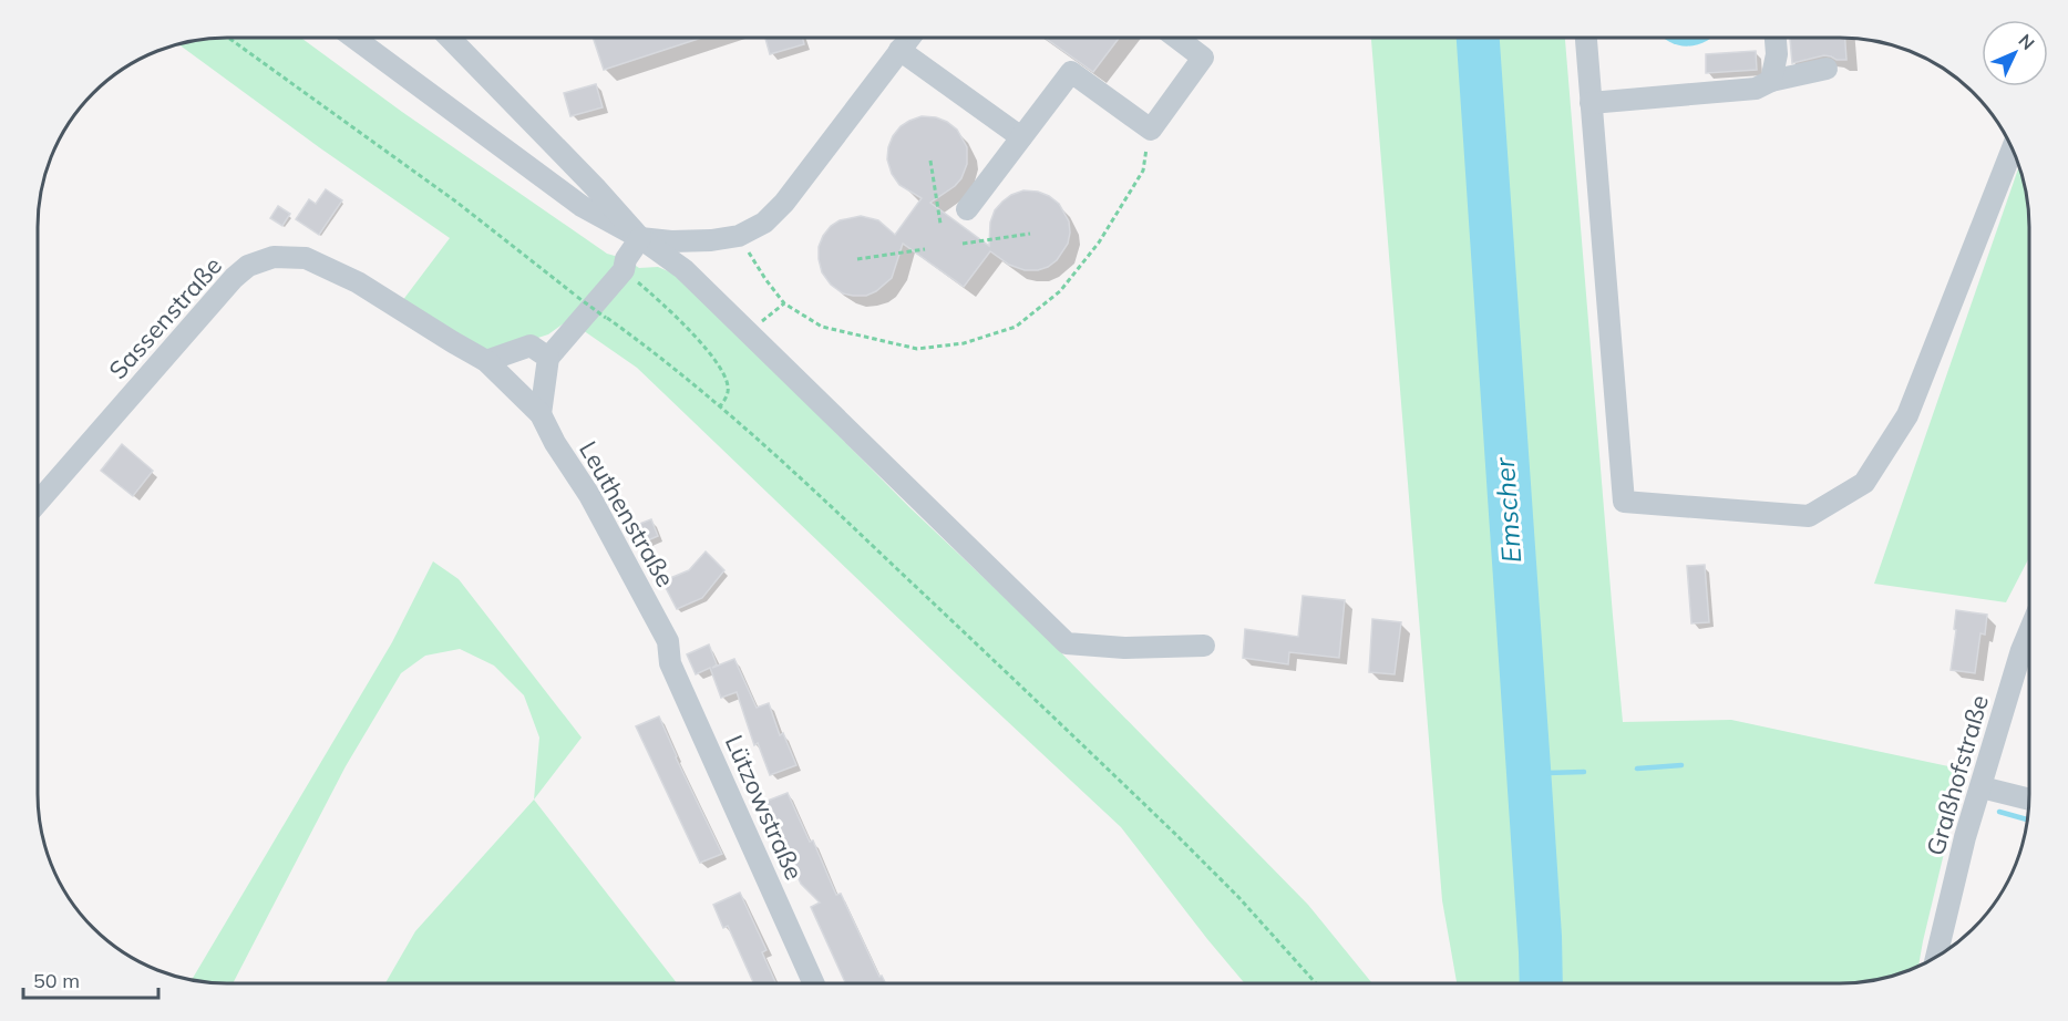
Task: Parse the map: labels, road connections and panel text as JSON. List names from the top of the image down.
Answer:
{
  "streets": {
    "street": [
      "Sassenstraße",
      "Leuthenstraße",
      "Graßhofstraße",
      "Lützowstraße"
    ]
  },
  "crossings": [
    ["Sassenstraße", "Leuthenstraße"],
    ["Leuthenstraße", "Lützowstraße"]
  ],
  "water": ["Emscher"],
  "scale_bar": "50 m",
  "north": "top right"
}
